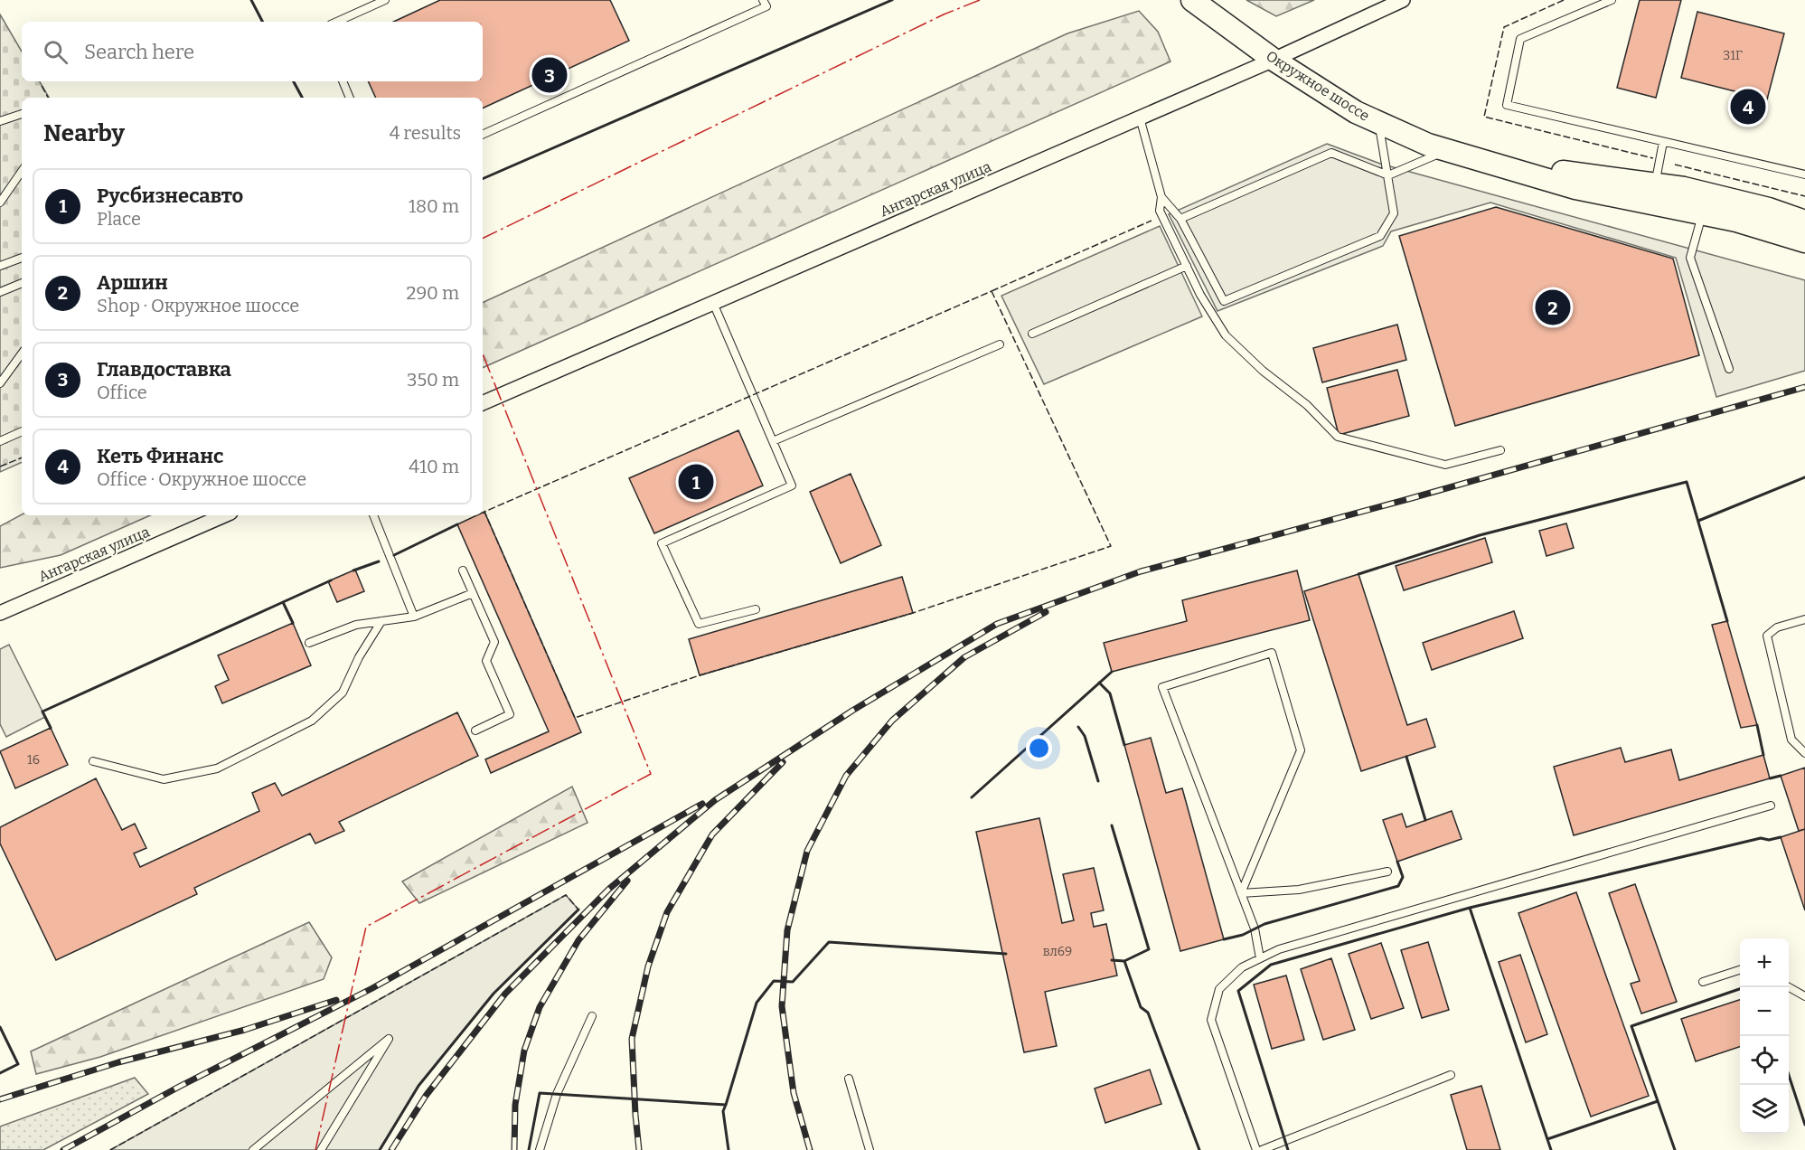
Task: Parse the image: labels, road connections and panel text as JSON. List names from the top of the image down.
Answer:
{
  "streets": {
    "main road": ["Окружное шоссе"],
    "street": ["Ангарская улица"]
  },
  "crossings": [
    ["Окружное шоссе", "Ангарская улица"]
  ],
  "house_numbers": ["31Г", "16", "вл69"],
  "page": {
    "search": "Search here",
    "pins": [
      "3",
      "4",
      "2",
      "1"
    ],
    "heading": ["Nearby", "4 results"],
    "list": [
      {
        "mark": "1",
        "name": "Русбизнесавто",
        "note": "Place",
        "value": "180 m"
      },
      {
        "mark": "2",
        "name": "Аршин",
        "note": "Shop · Окружное шоссе",
        "value": "290 m"
      },
      {
        "mark": "3",
        "name": "Главдоставка",
        "note": "Office",
        "value": "350 m"
      },
      {
        "mark": "4",
        "name": "Кеть Финанс",
        "note": "Office · Окружное шоссе",
        "value": "410 m"
      }
    ],
    "map_buttons": ["+", "−"]
  }
}
